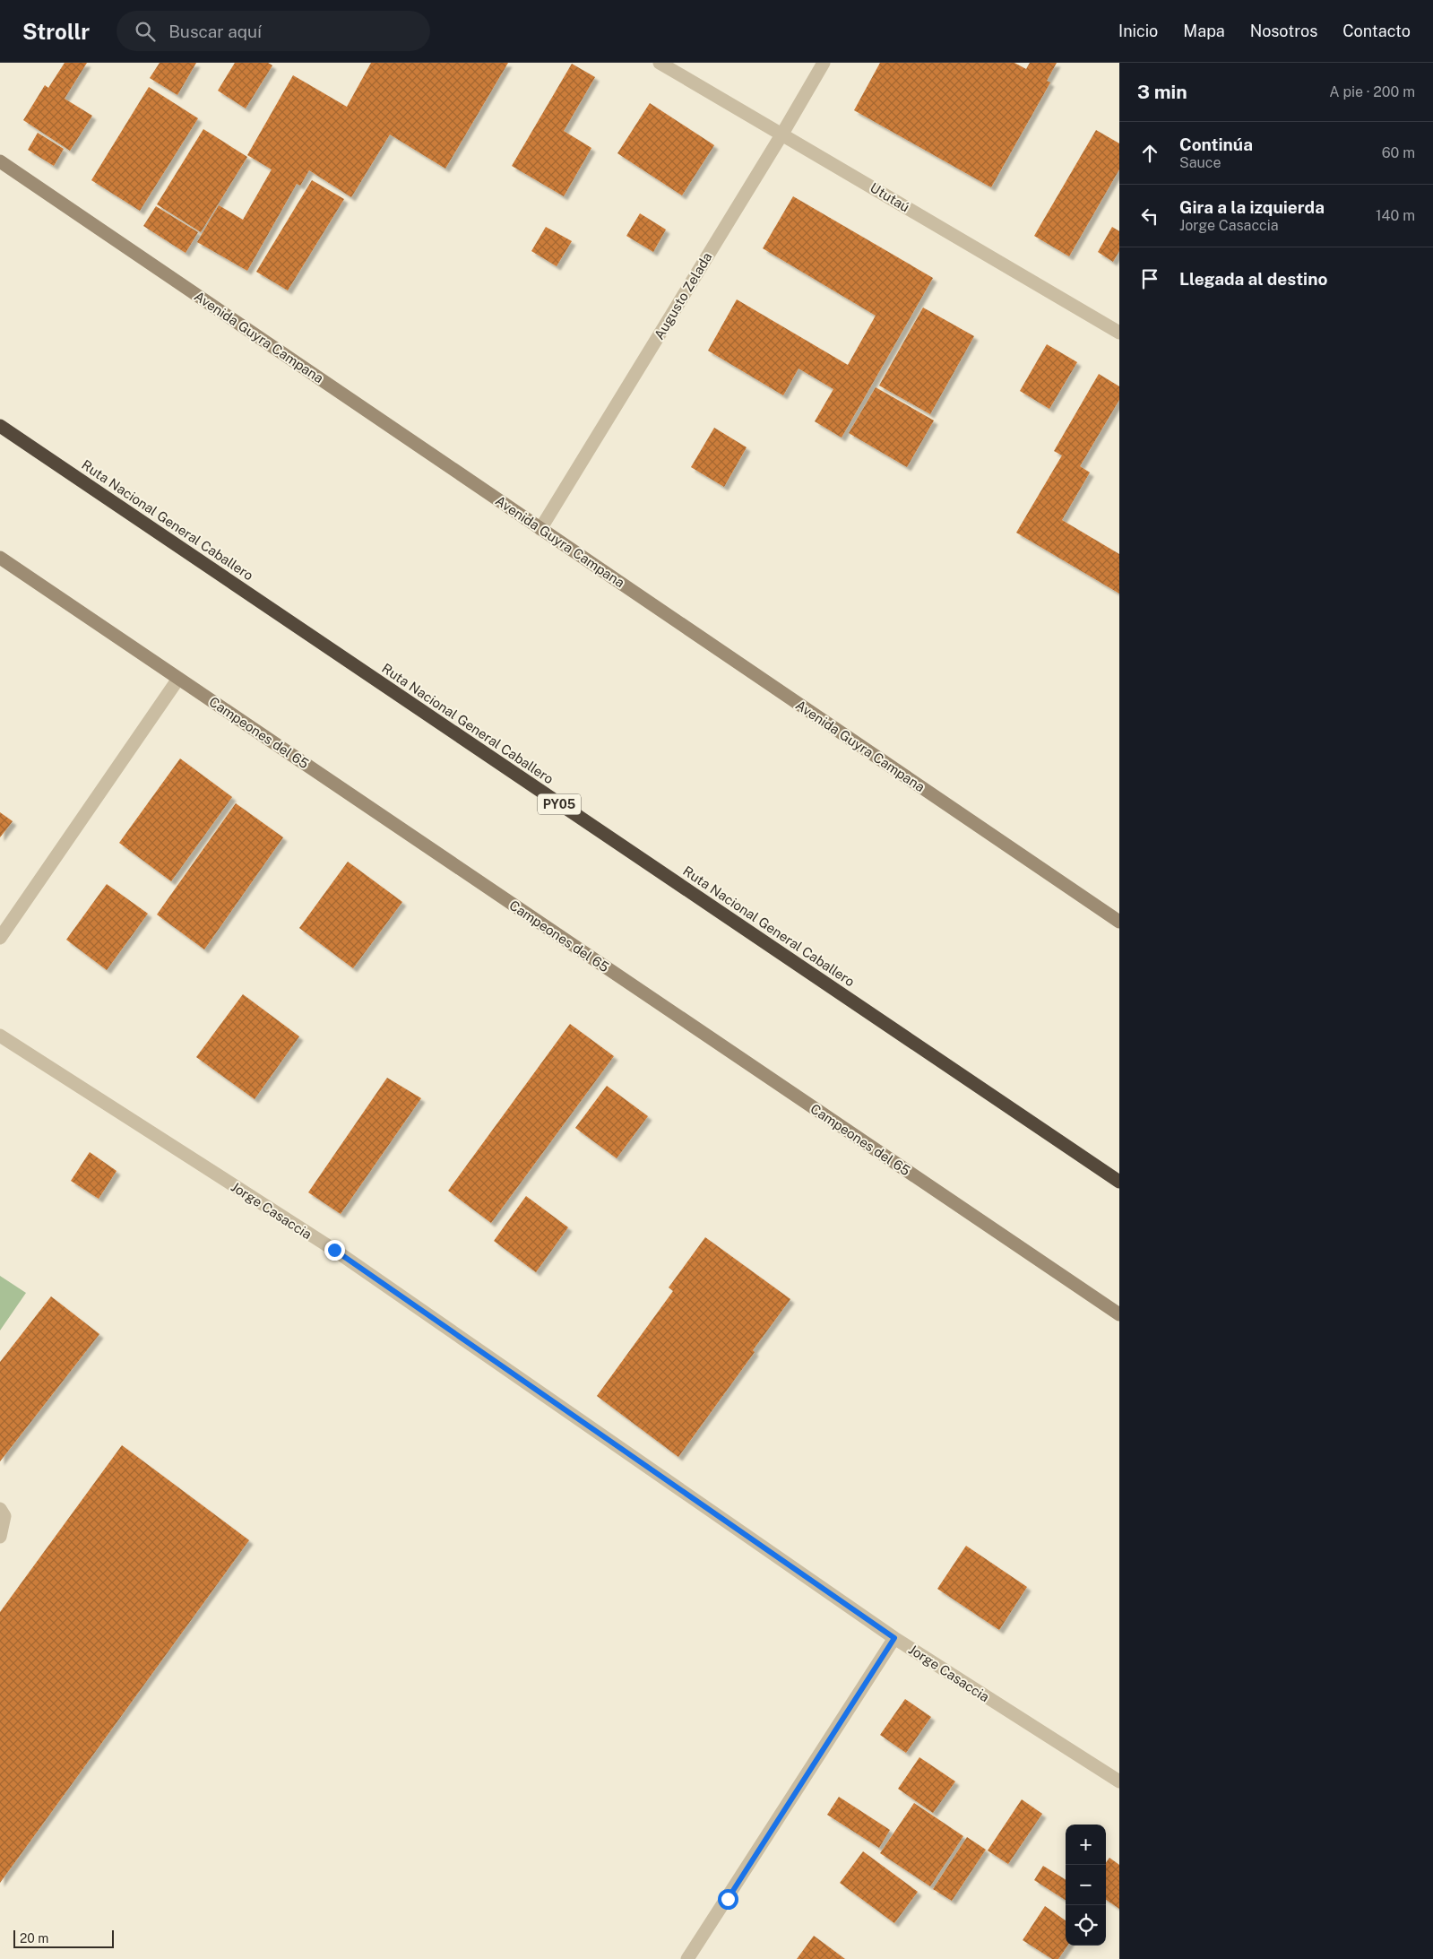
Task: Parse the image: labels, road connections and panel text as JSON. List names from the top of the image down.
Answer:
{
  "streets": {
    "highway": ["Ruta Nacional General Caballero", "PY05"],
    "street": [
      "Ututaú",
      "Augusto Zelada",
      "Avenida Guyra Campana",
      "Campeones del 65",
      "Jorge Casaccia"
    ]
  },
  "crossings": [
    ["Ututaú", "Augusto Zelada"],
    ["Augusto Zelada", "Avenida Guyra Campana"]
  ],
  "scale_bar": "20 m",
  "page": {
    "header": "Strollr",
    "search": "Buscar aquí",
    "nav": [
      "Inicio",
      "Mapa",
      "Nosotros",
      "Contacto"
    ],
    "heading": ["3 min", "A pie · 200 m"],
    "list": [
      ["Continúa", "Sauce", "60 m"],
      ["Gira a la izquierda", "Jorge Casaccia", "140 m"],
      "Llegada al destino"
    ],
    "map_buttons": ["+", "−"],
    "scale": "20 m"
  }
}
